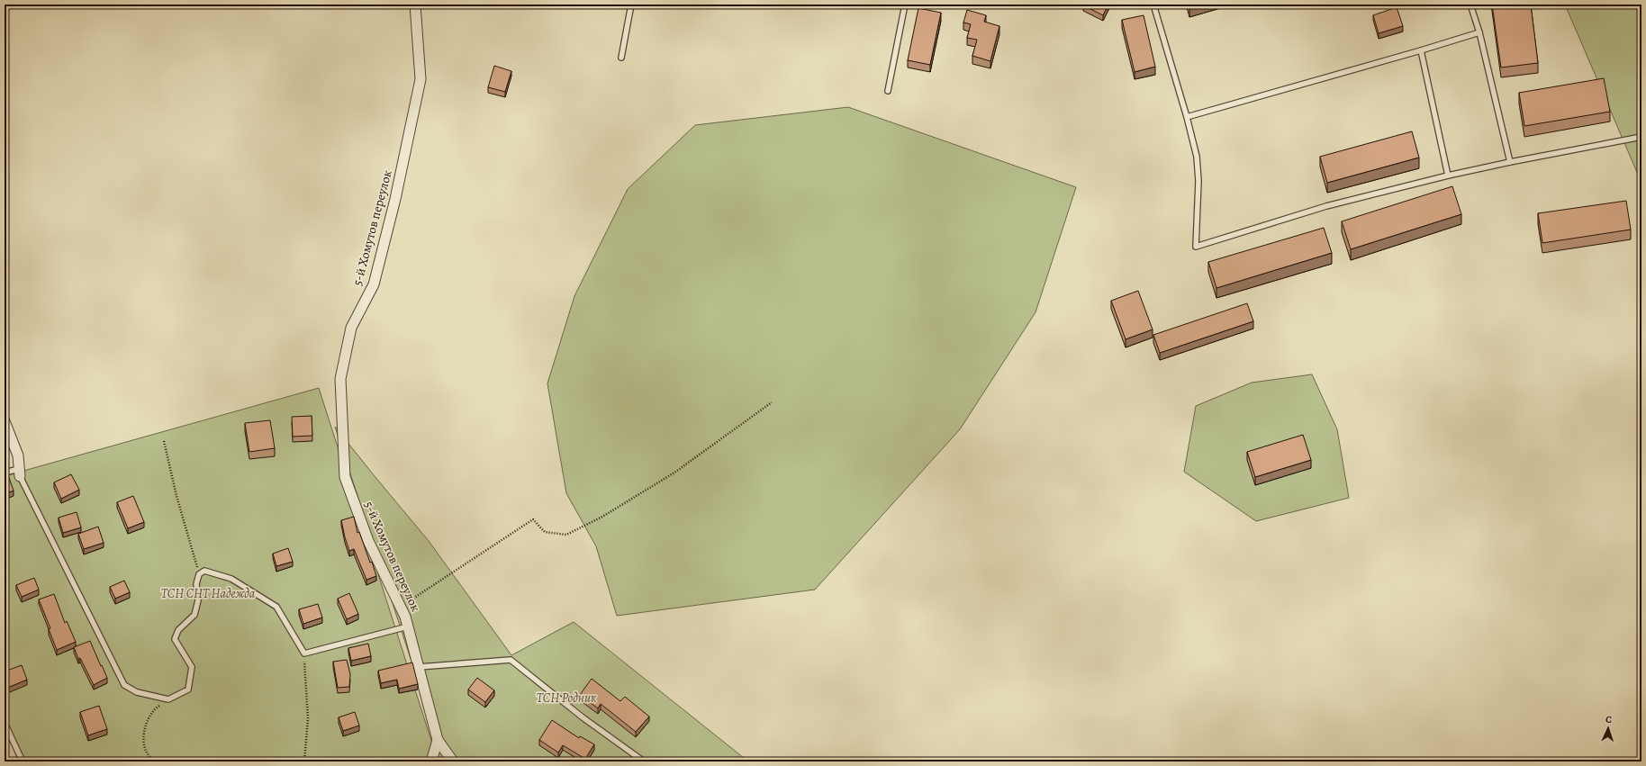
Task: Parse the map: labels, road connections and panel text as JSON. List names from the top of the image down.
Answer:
{
  "streets": {
    "street": ["5-й Хомутов переулок"]
  },
  "parks": ["ТСН СНТ Надежда", "ТСН Родник"],
  "north": "top"
}
